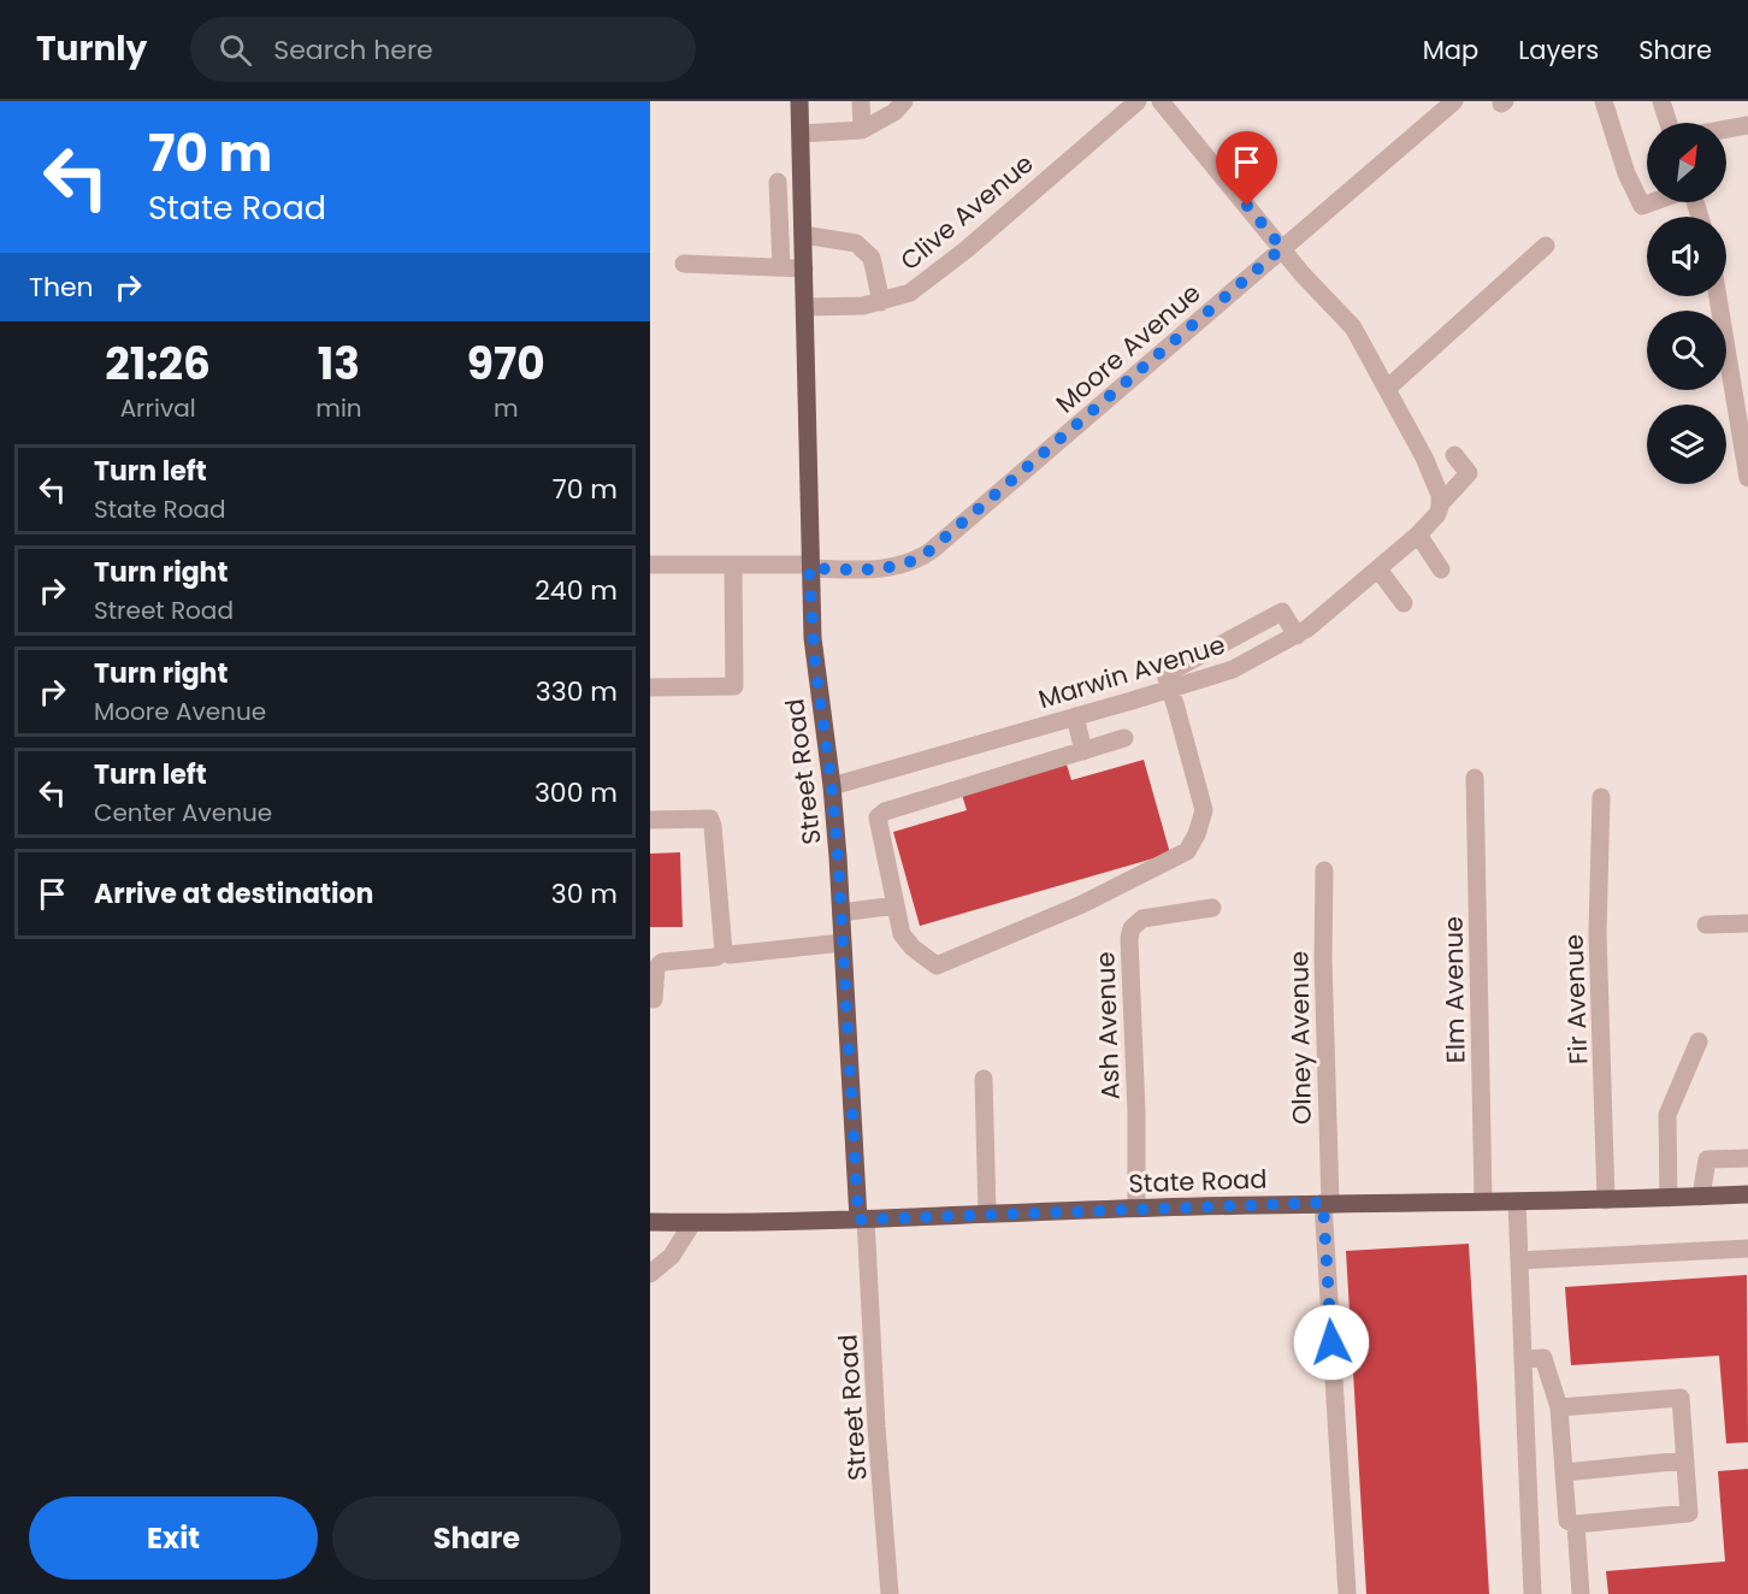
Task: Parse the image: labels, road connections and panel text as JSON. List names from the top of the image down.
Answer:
{
  "streets": {
    "main road": ["Street Road", "State Road"],
    "street": [
      "Clive Avenue",
      "Moore Avenue",
      "Marwin Avenue",
      "Elm Avenue",
      "Fir Avenue",
      "Ash Avenue",
      "Olney Avenue"
    ]
  },
  "crossings": [
    ["Clive Avenue", "Street Road"],
    ["Moore Avenue", "Street Road"],
    ["Marwin Avenue", "Street Road"],
    ["Street Road", "State Road"],
    ["Elm Avenue", "State Road"],
    ["Fir Avenue", "State Road"],
    ["Ash Avenue", "State Road"],
    ["Olney Avenue", "State Road"]
  ],
  "north": "top right",
  "page": {
    "header": "Turnly",
    "search": "Search here",
    "nav": ["Map", "Layers", "Share"],
    "turn": ["70 m", "State Road"],
    "then": "Then",
    "eta": [
      "21:26",
      "Arrival",
      "13",
      "min",
      "970",
      "m"
    ],
    "list": [
      {
        "name": "Turn left",
        "note": "State Road",
        "value": "70 m"
      },
      {
        "name": "Turn right",
        "note": "Street Road",
        "value": "240 m"
      },
      {
        "name": "Turn right",
        "note": "Moore Avenue",
        "value": "330 m"
      },
      {
        "name": "Turn left",
        "note": "Center Avenue",
        "value": "300 m"
      },
      {
        "name": "Arrive at destination",
        "value": "30 m"
      }
    ],
    "buttons": ["Exit", "Share"]
  }
}
